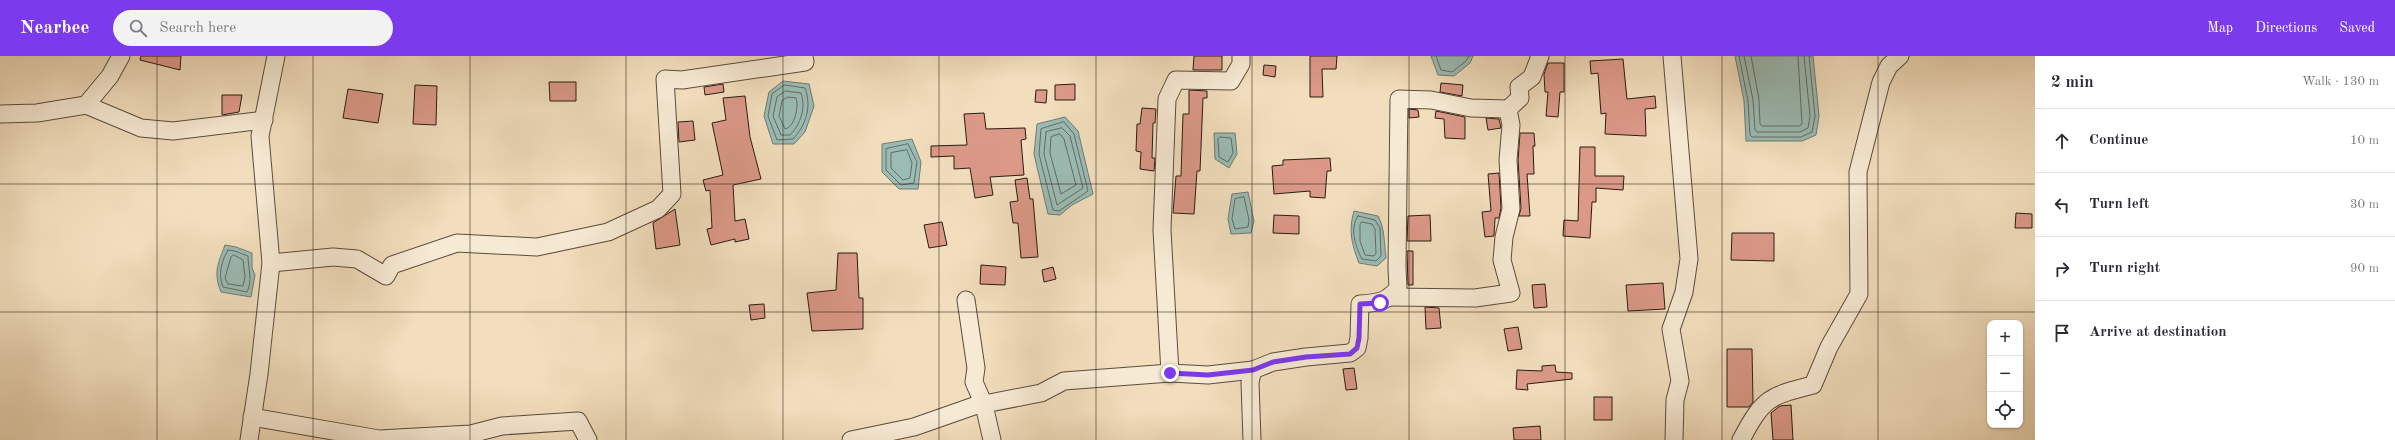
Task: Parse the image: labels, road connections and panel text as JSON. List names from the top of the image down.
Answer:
{
  "page": {
    "header": "Nearbee",
    "search": "Search here",
    "nav": ["Map", "Directions", "Saved"],
    "heading": ["2 min", "Walk · 130 m"],
    "list": [
      ["Continue", "10 m"],
      ["Turn left", "30 m"],
      ["Turn right", "90 m"],
      "Arrive at destination"
    ],
    "map_buttons": ["+", "−"]
  }
}
